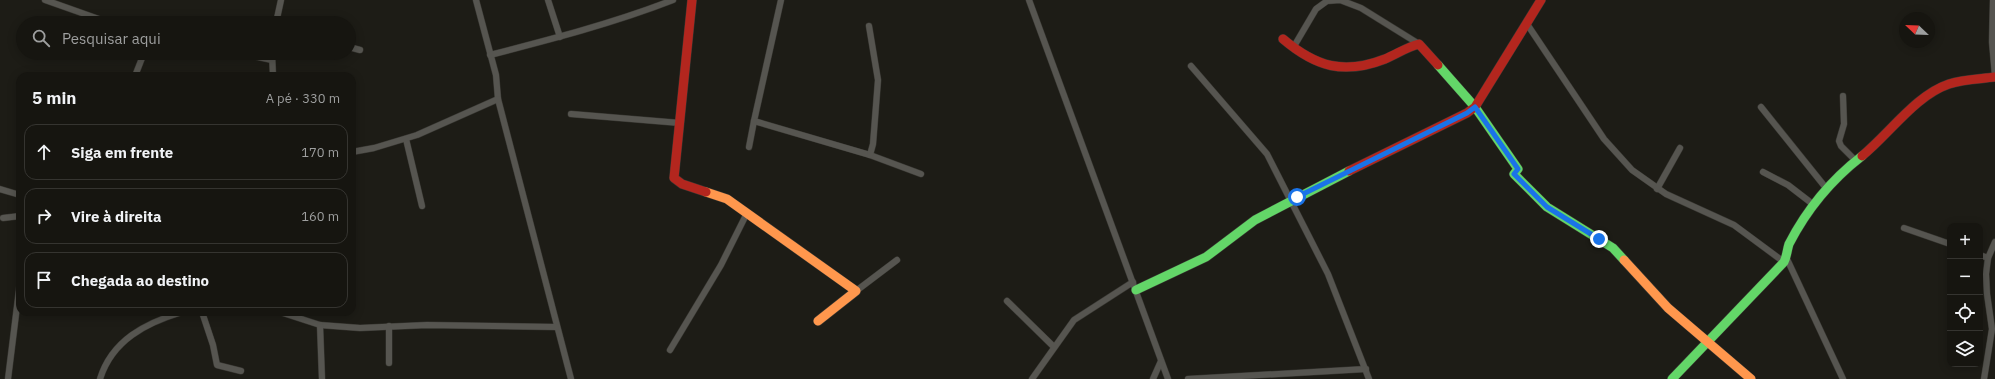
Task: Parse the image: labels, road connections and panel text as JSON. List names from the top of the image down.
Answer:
{
  "north": "top left",
  "page": {
    "search": "Pesquisar aqui",
    "heading": ["5 min", "A pé · 330 m"],
    "list": [
      ["Siga em frente", "170 m"],
      ["Vire à direita", "160 m"],
      "Chegada ao destino"
    ],
    "map_buttons": ["+", "−"]
  }
}
